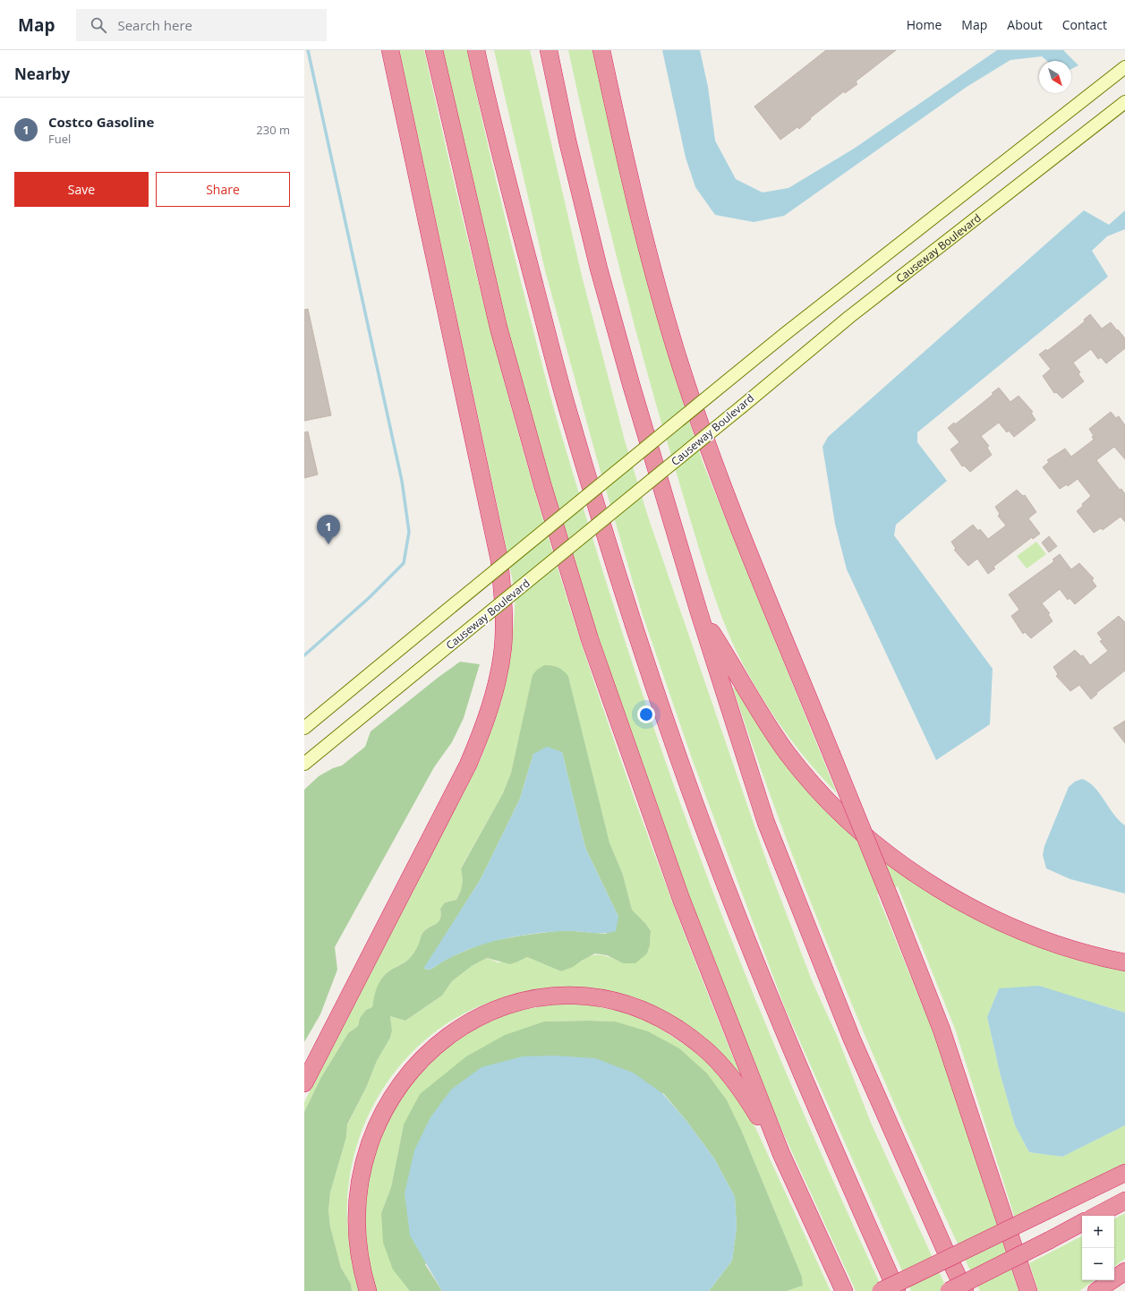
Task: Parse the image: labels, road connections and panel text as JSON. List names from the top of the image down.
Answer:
{
  "streets": {
    "main road": ["Causeway Boulevard"]
  },
  "north": "bottom right",
  "page": {
    "header": "Map",
    "search": "Search here",
    "nav": [
      "Home",
      "Map",
      "About",
      "Contact"
    ],
    "heading": "Nearby",
    "list": [
      {
        "mark": "1",
        "name": "Costco Gasoline",
        "note": "Fuel",
        "value": "230 m"
      }
    ],
    "buttons": ["Save", "Share"],
    "pins": "1",
    "map_buttons": ["+", "−"]
  }
}
